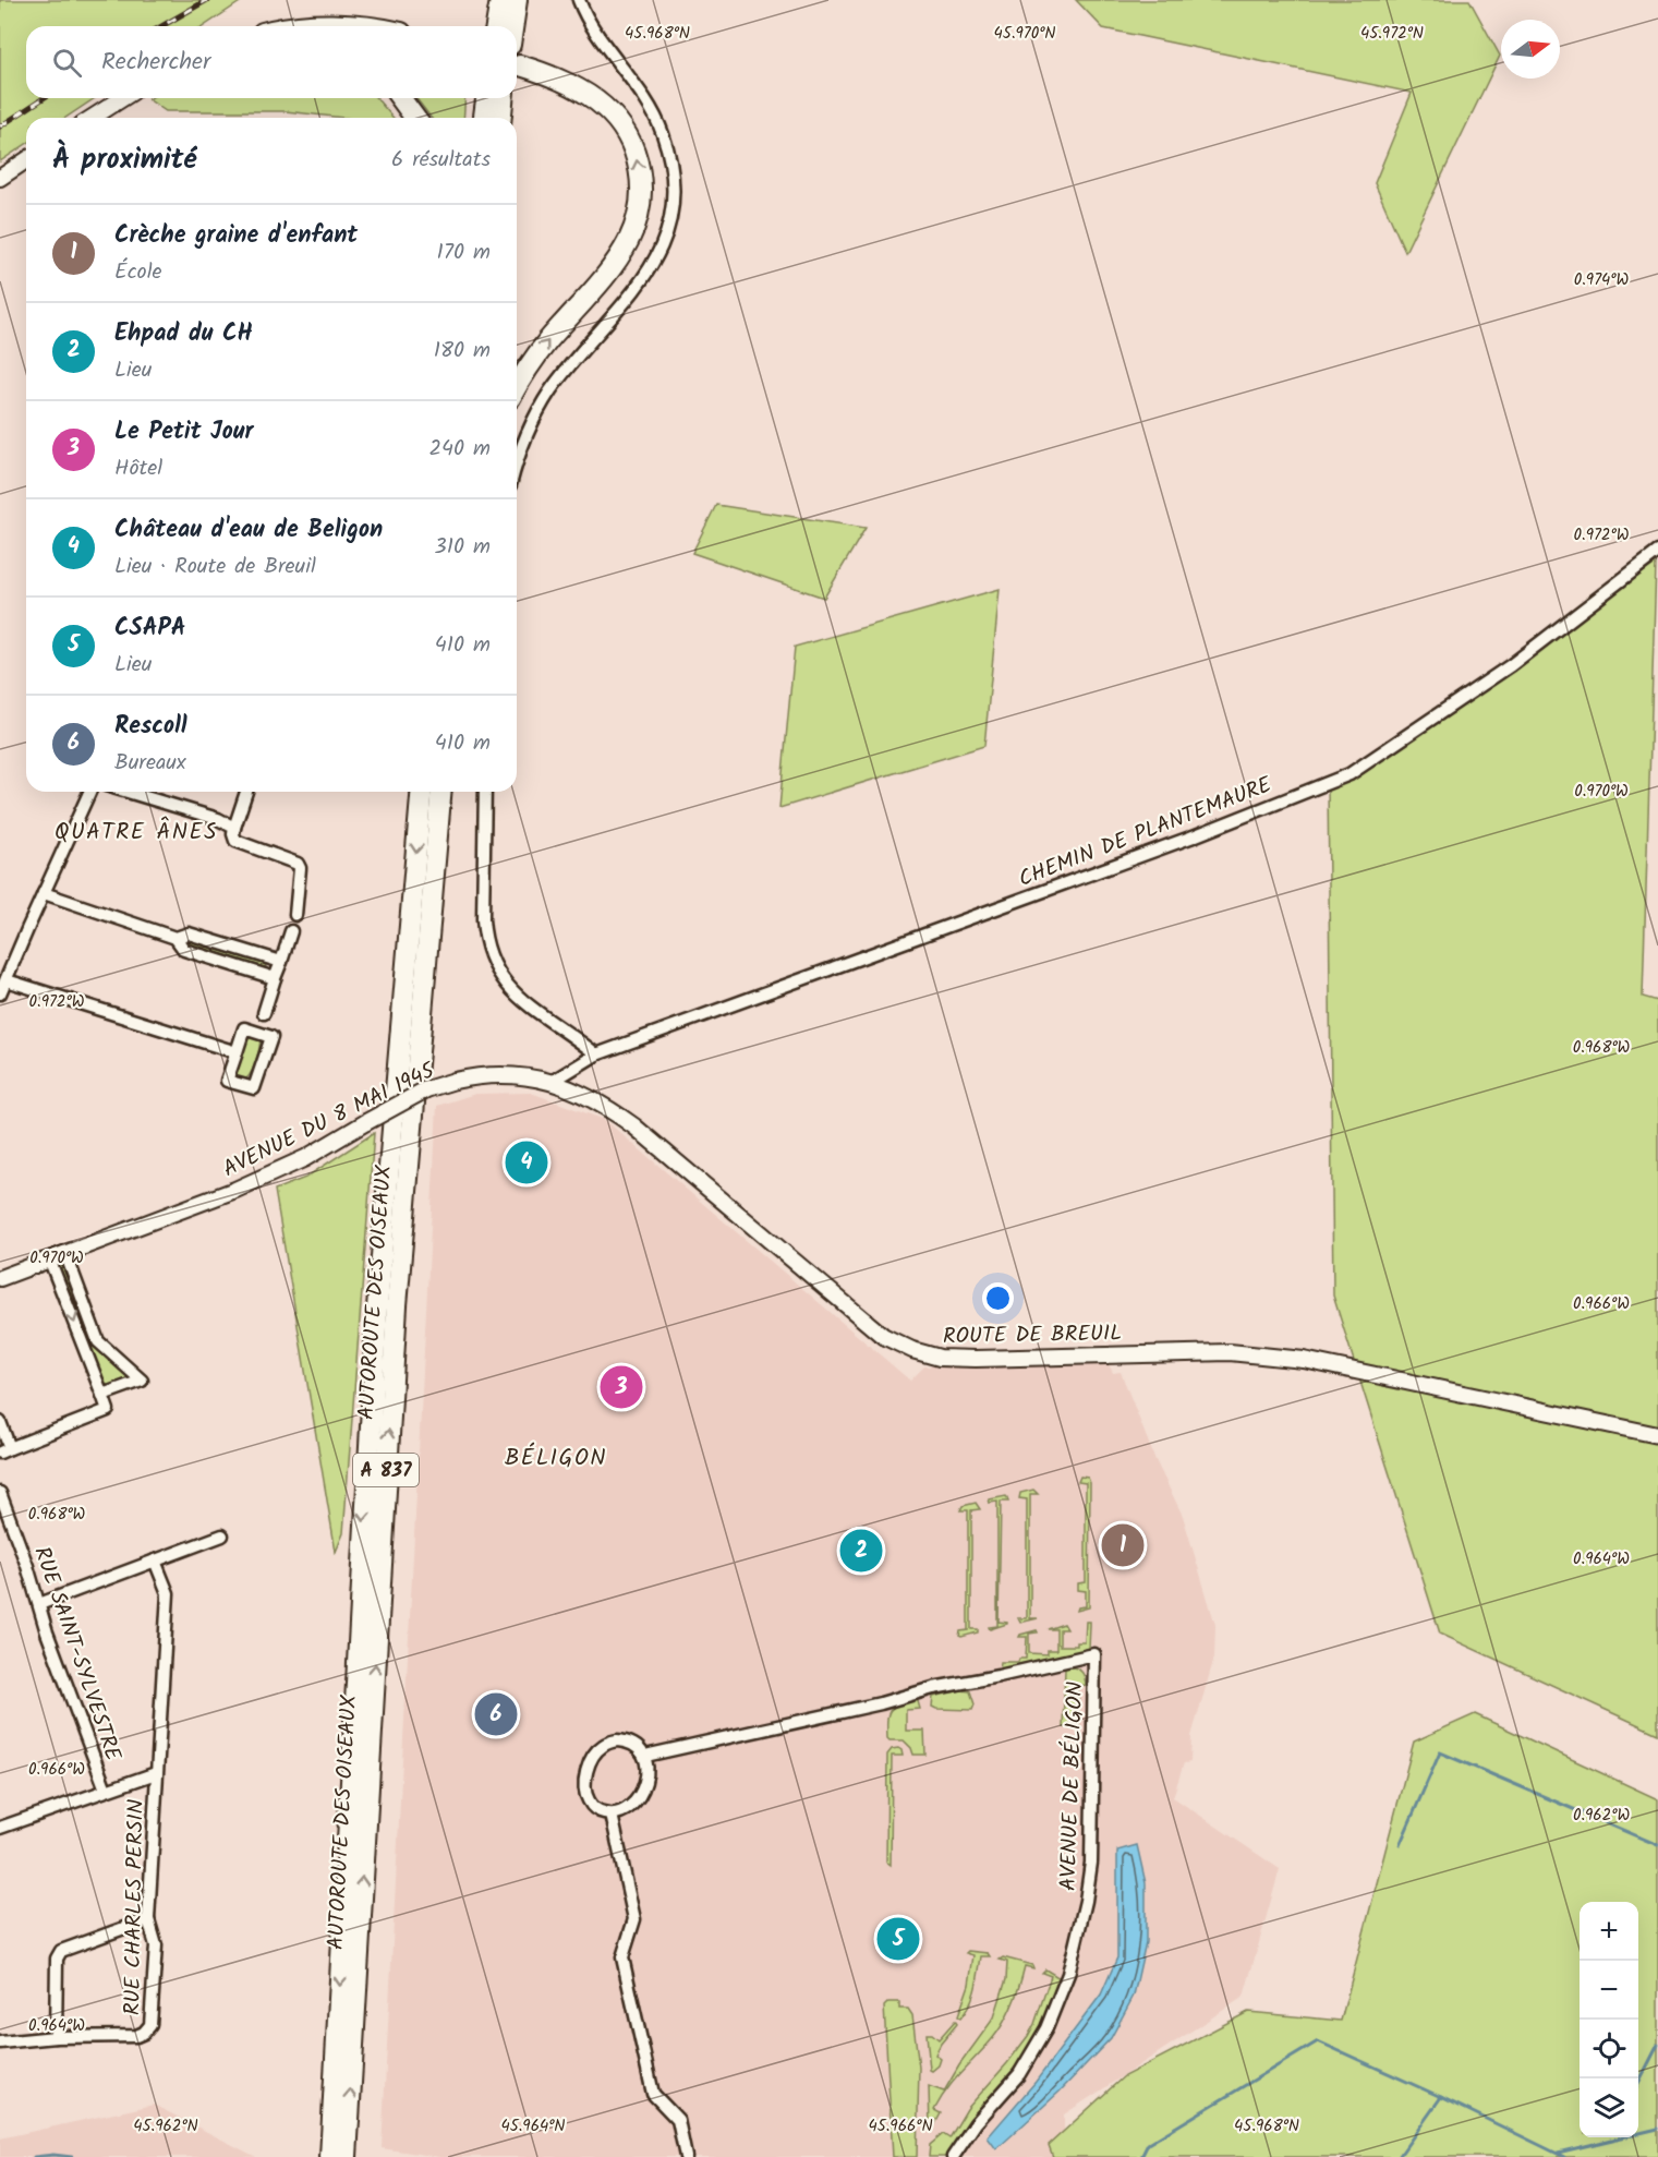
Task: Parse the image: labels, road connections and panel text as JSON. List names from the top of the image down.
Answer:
{
  "streets": {
    "highway": ["AUTOROUTE DES OISEAUX", "A 837"],
    "street": [
      "CHEMIN DE PLANTEMAURE",
      "AVENUE DU 8 MAI 1945",
      "ROUTE DE BREUIL",
      "RUE SAINT-SYLVESTRE",
      "AVENUE DE BÉLIGON",
      "RUE CHARLES PERSIN"
    ]
  },
  "crossings": [
    ["AVENUE DU 8 MAI 1945", "ROUTE DE BREUIL"]
  ],
  "districts": ["QUATRE ÂNES", "BÉLIGON"],
  "north": "right",
  "page": {
    "search": "Rechercher",
    "heading": ["À proximité", "6 résultats"],
    "list": [
      {
        "mark": "1",
        "name": "Crèche graine d'enfant",
        "note": "École",
        "value": "170 m"
      },
      {
        "mark": "2",
        "name": "Ehpad du CH",
        "note": "Lieu",
        "value": "180 m"
      },
      {
        "mark": "3",
        "name": "Le Petit Jour",
        "note": "Hôtel",
        "value": "240 m"
      },
      {
        "mark": "4",
        "name": "Château d'eau de Beligon",
        "note": "Lieu · Route de Breuil",
        "value": "310 m"
      },
      {
        "mark": "5",
        "name": "CSAPA",
        "note": "Lieu",
        "value": "410 m"
      },
      {
        "mark": "6",
        "name": "Rescoll",
        "note": "Bureaux",
        "value": "410 m"
      }
    ],
    "pins": [
      "4",
      "3",
      "1",
      "2",
      "6",
      "5"
    ],
    "map_buttons": ["+", "−"]
  },
  "coordinates": [
    "45.968°N",
    "45.970°N",
    "45.972°N",
    "0.974°W",
    "0.972°W",
    "0.970°W",
    "0.968°W",
    "0.966°W",
    "0.964°W",
    "0.962°W",
    "45.962°N",
    "45.964°N",
    "45.966°N"
  ]
}
